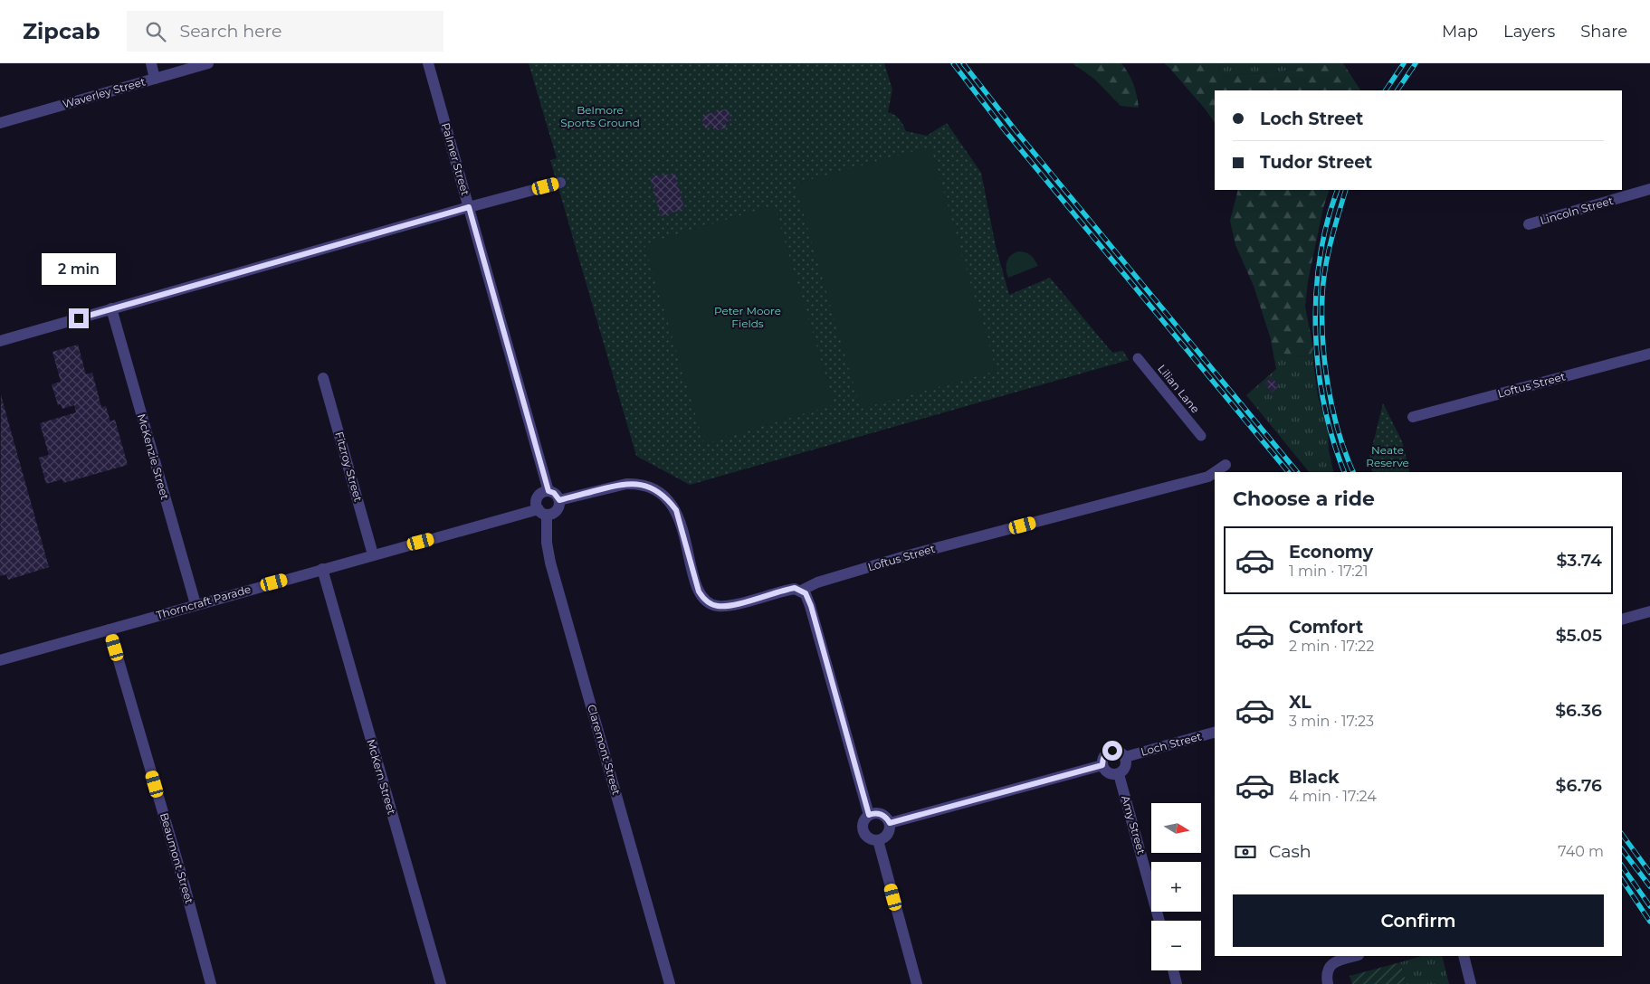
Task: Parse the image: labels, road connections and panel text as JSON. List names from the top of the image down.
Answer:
{
  "streets": {
    "street": [
      "Waverley Street",
      "Palmer Street",
      "Lincoln Street",
      "Loftus Street",
      "Lilian Lane",
      "McKenzie Street",
      "Fitzroy Street",
      "Thorncraft Parade",
      "Loch Street",
      "Claremont Street",
      "McKern Street",
      "Amy Street",
      "Beaumont Street"
    ]
  },
  "crossings": [
    ["Palmer Street", "Loftus Street"],
    ["Palmer Street", "Thorncraft Parade"],
    ["Palmer Street", "Claremont Street"],
    ["Loftus Street", "Thorncraft Parade"],
    ["Loftus Street", "Claremont Street"],
    ["McKenzie Street", "Thorncraft Parade"],
    ["Fitzroy Street", "Thorncraft Parade"],
    ["Thorncraft Parade", "Claremont Street"],
    ["Thorncraft Parade", "McKern Street"],
    ["Thorncraft Parade", "Beaumont Street"],
    ["Loch Street", "Amy Street"]
  ],
  "parks": ["Belmore Sports Ground", "Peter Moore Fields", "Neate Reserve"],
  "north": "right",
  "page": {
    "header": "Zipcab",
    "search": "Search here",
    "nav": ["Map", "Layers", "Share"],
    "banner": ["Loch Street", "Tudor Street"],
    "bubble": "2 min",
    "heading": "Choose a ride",
    "list": [
      {
        "name": "Economy",
        "note": "1 min · 17:21",
        "value": "$3.74"
      },
      {
        "name": "Comfort",
        "note": "2 min · 17:22",
        "value": "$5.05"
      },
      {
        "name": "XL",
        "note": "3 min · 17:23",
        "value": "$6.36"
      },
      {
        "name": "Black",
        "note": "4 min · 17:24",
        "value": "$6.76"
      }
    ],
    "map_buttons": ["+", "−"],
    "pay": ["Cash", "740 m"],
    "buttons": "Confirm"
  }
}
